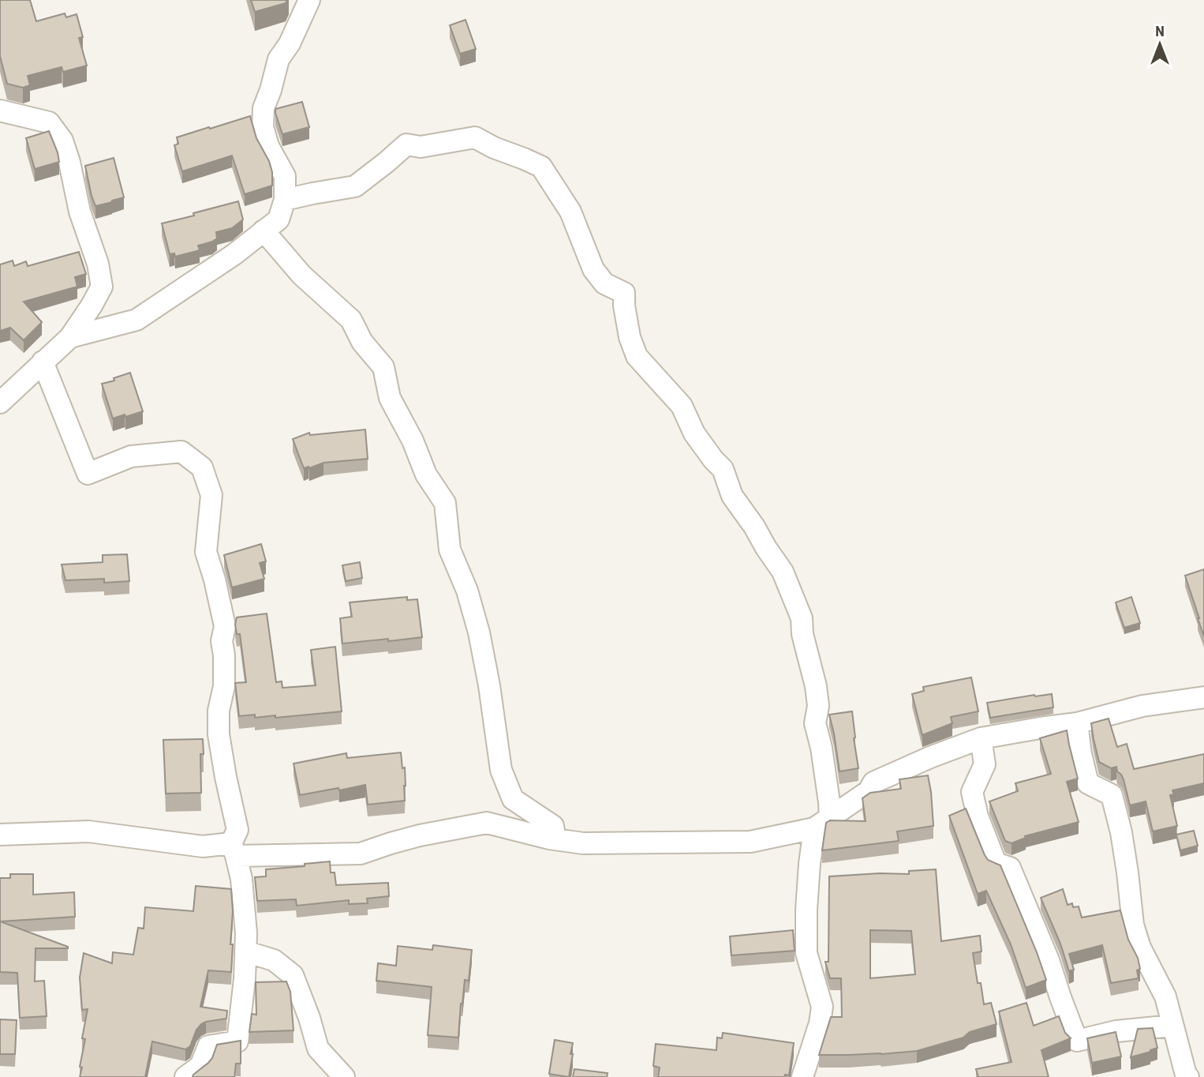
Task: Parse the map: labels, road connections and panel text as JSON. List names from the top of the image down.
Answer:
{
  "north": "top"
}
